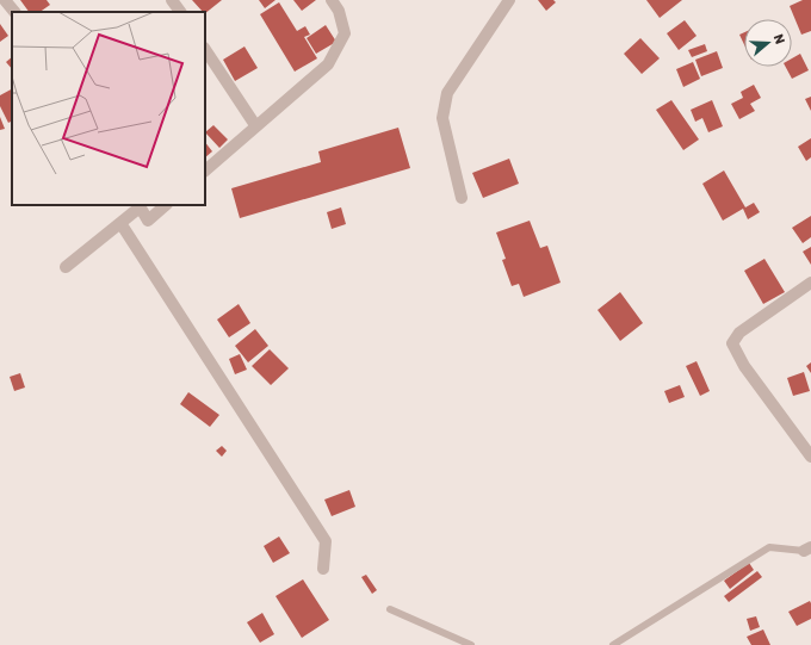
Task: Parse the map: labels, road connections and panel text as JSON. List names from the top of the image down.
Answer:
{
  "north": "right"
}
